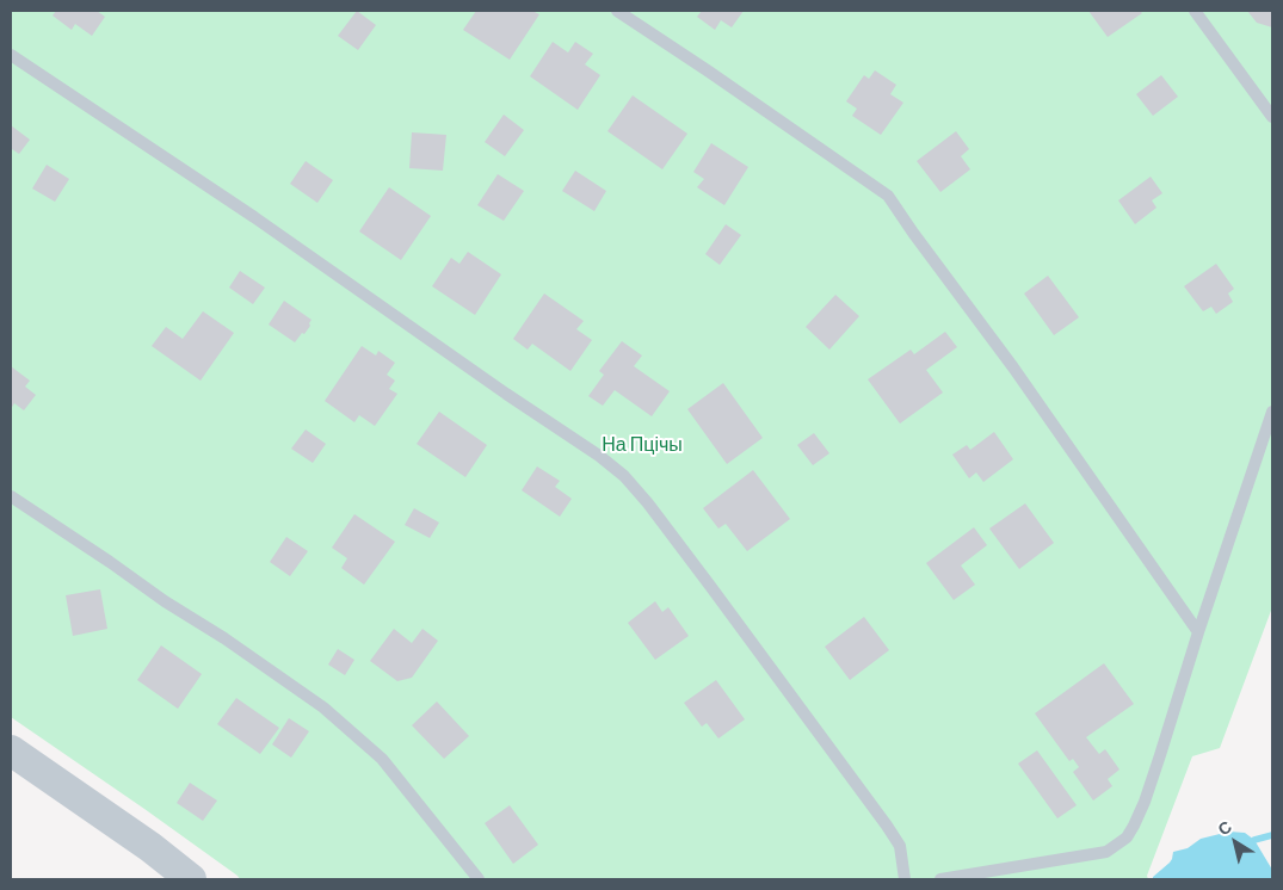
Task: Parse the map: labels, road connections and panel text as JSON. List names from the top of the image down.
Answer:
{
  "parks": ["На Пцічы"],
  "north": "top left"
}
